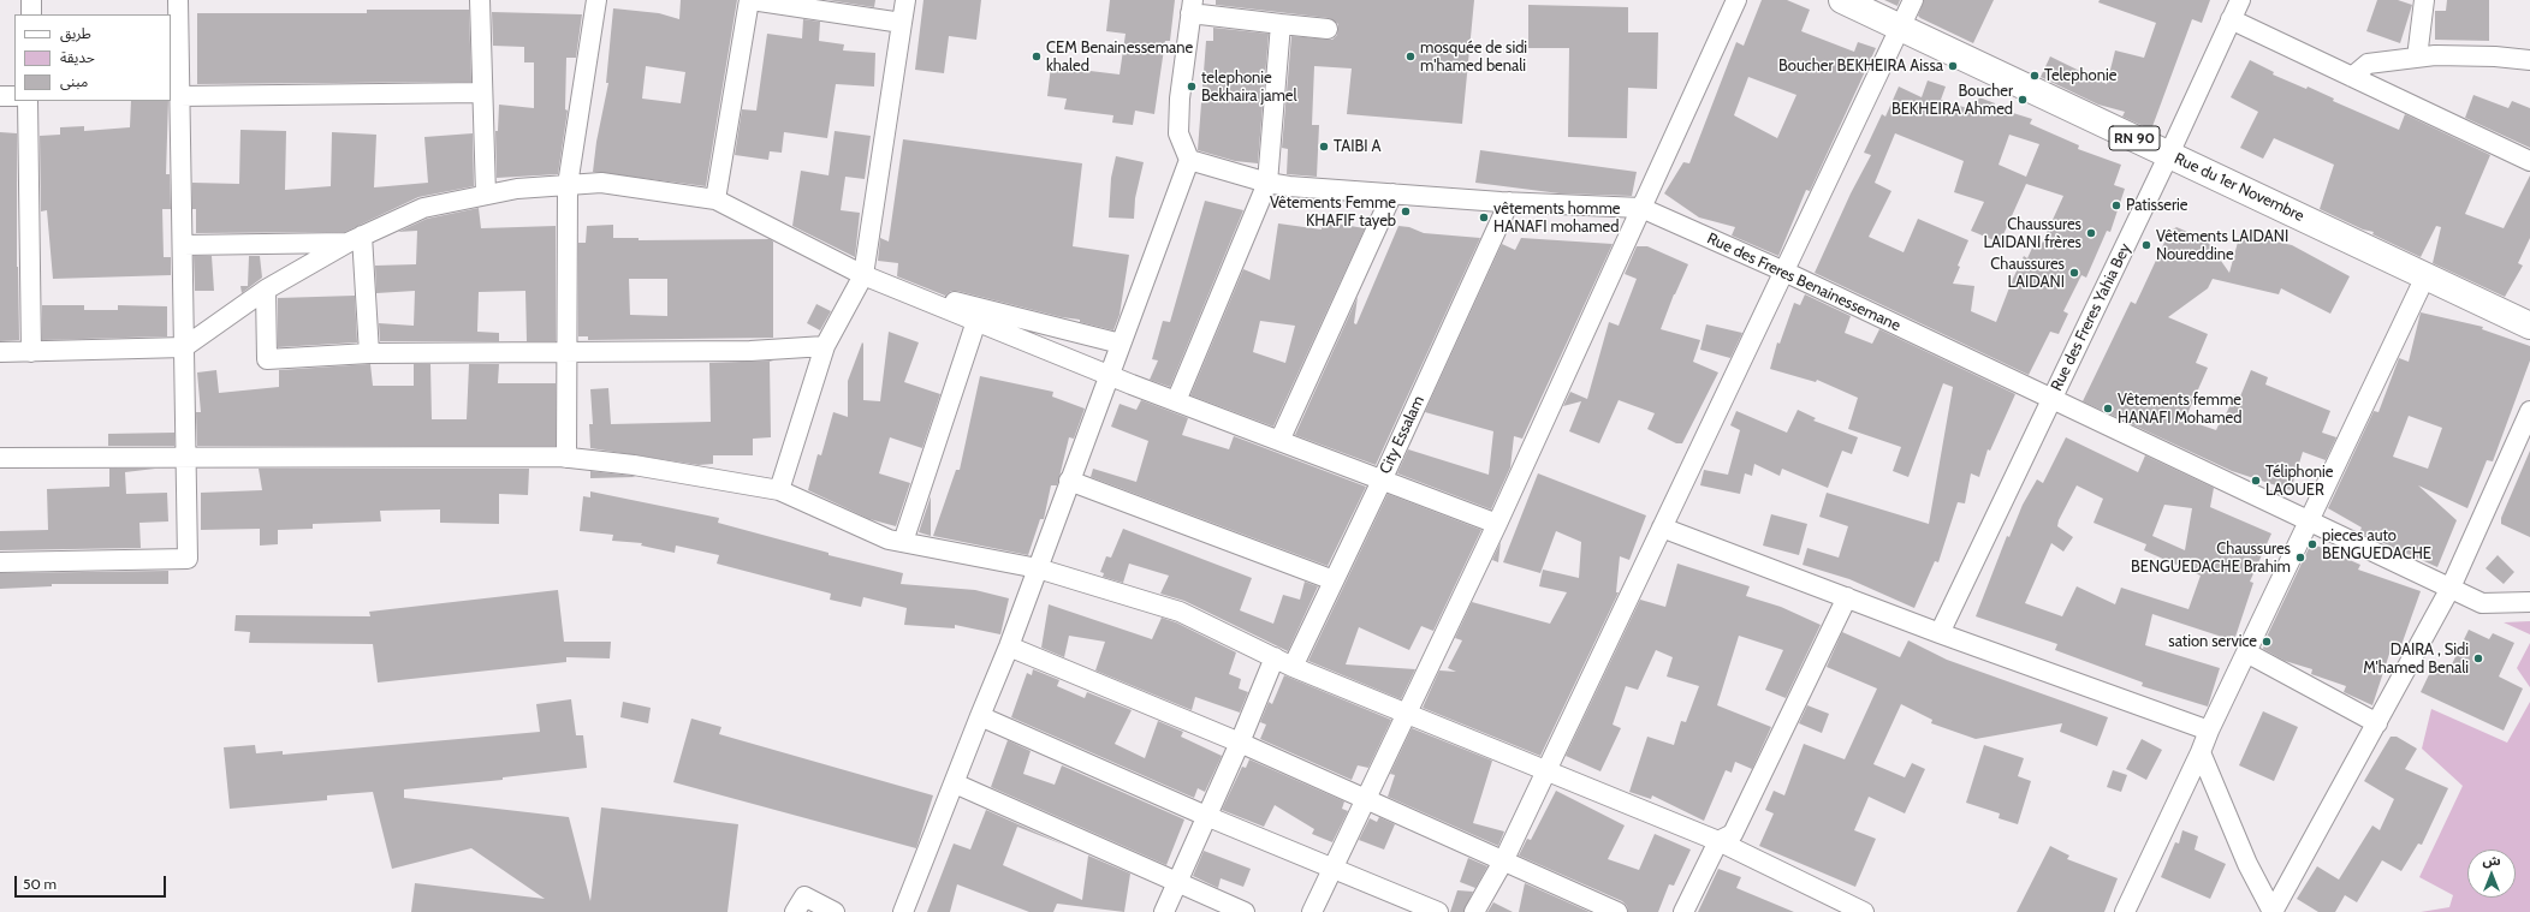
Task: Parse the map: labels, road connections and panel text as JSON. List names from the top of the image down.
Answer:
{
  "streets": {
    "main road": ["RN 90", "Rue du 1er Novembre"],
    "street": ["Rue des Freres Benainessemane", "Rue des Freres Yahia Bey", "City Essalam"]
  },
  "crossings": [
    ["Rue du 1er Novembre", "Rue des Freres Yahia Bey"],
    ["Rue des Freres Benainessemane", "Rue des Freres Yahia Bey"],
    ["Rue des Freres Benainessemane", "City Essalam"]
  ],
  "places": [
    "CEM Benainessemane khaled",
    "mosquée de sidi m'hamed benali",
    "Boucher BEKHEIRA Aissa",
    "Telephonie",
    "telephonie Bekhaira jamel",
    "Boucher BEKHEIRA Ahmed",
    "TAIBI A",
    "Patisserie",
    "Vêtements Femme KHAFIF tayeb",
    "vêtements homme HANAFI mohamed",
    "Chaussures LAIDANI frères",
    "Vêtements LAIDANI Noureddine",
    "Chaussures LAIDANI",
    "Vêtements femme HANAFI Mohamed",
    "Téliphonie LAOUER",
    "pieces auto BENGUEDACHE",
    "Chaussures BENGUEDACHE Brahim",
    "sation service",
    "DAIRA , Sidi M'hamed Benali"
  ],
  "legend": ["طريق", "حديقة", "مبنى"],
  "scale_bar": "50 m",
  "north": "top"
}
